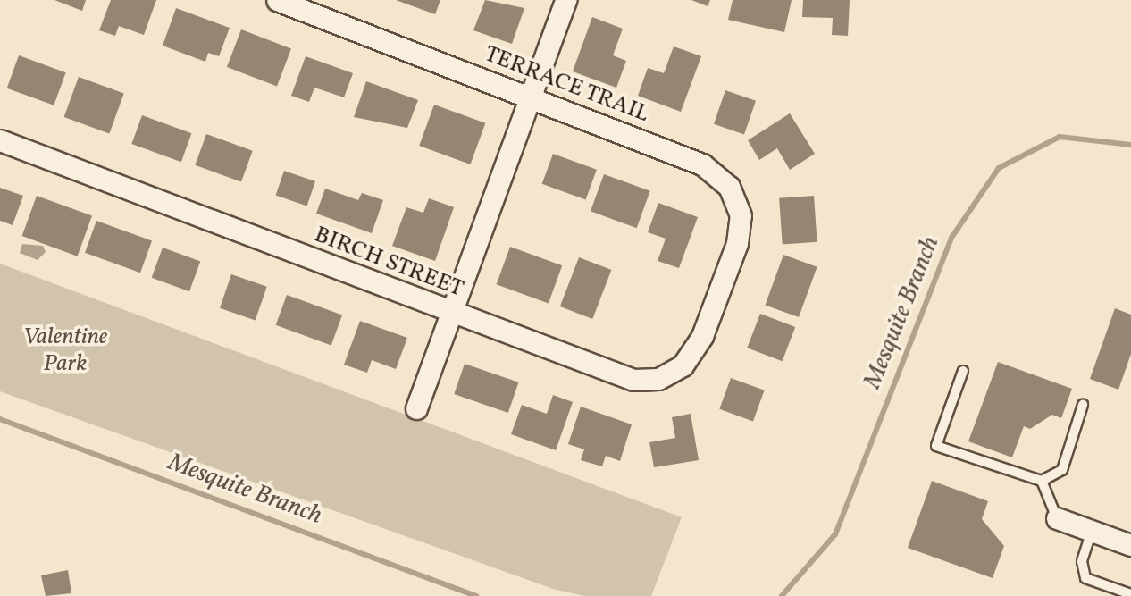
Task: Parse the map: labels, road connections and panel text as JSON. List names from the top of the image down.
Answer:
{
  "streets": {
    "street": ["TERRACE TRAIL", "BIRCH STREET"]
  },
  "crossings": [
    ["TERRACE TRAIL", "BIRCH STREET"]
  ],
  "water": ["Mesquite Branch"],
  "parks": ["Valentine Park"]
}
